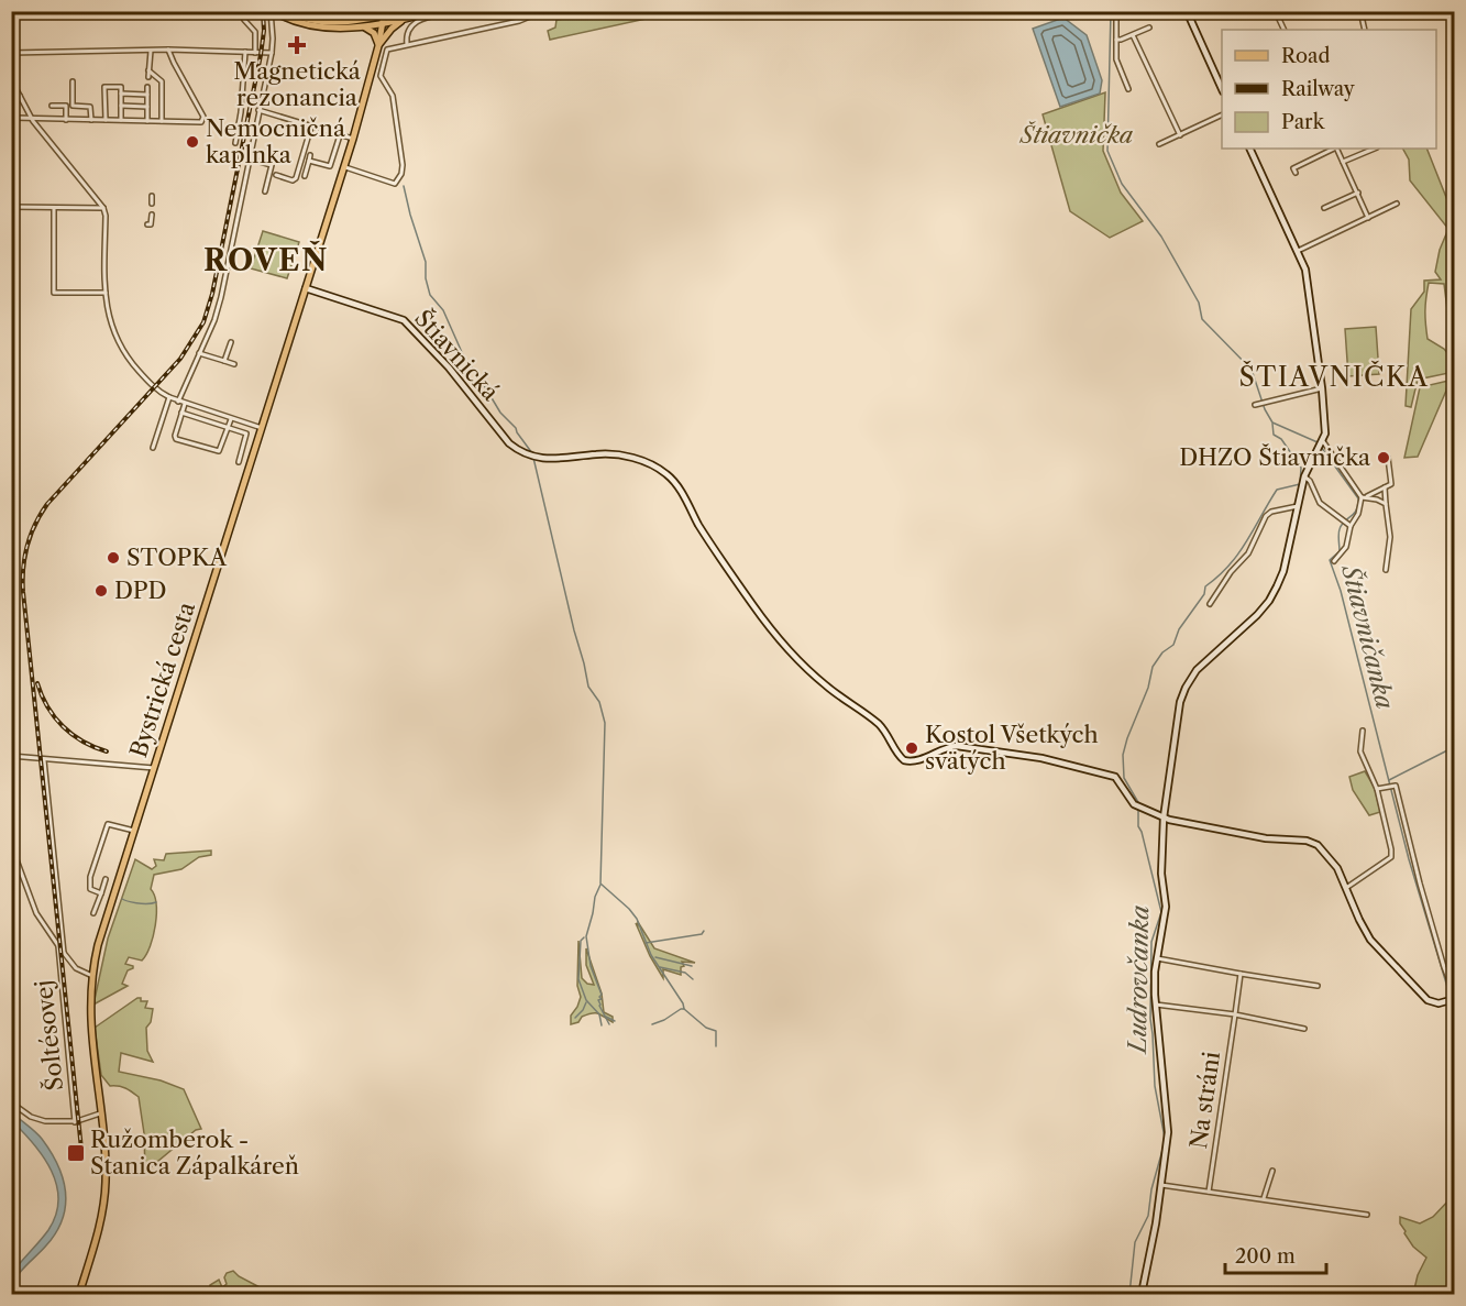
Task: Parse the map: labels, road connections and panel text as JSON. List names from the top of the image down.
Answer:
{
  "streets": {
    "main road": ["Bystrická cesta"],
    "street": ["Štiavnická", "Šoltésovej", "Na stráni"]
  },
  "crossings": [
    ["Štiavnická", "Bystrická cesta"]
  ],
  "districts": ["ROVEŇ", "ŠTIAVNIČKA"],
  "water": ["Štiavničanka", "Ludrovčanka"],
  "parks": ["Štiavnička"],
  "places": {
    "health": ["Magnetická rezonancia"],
    "other": [
      "Nemocničná kaplnka",
      "DHZO Štiavnička",
      "STOPKA",
      "DPD",
      "Kostol Všetkých svätých"
    ],
    "transit": ["Ružomberok - Stanica Zápalkáreň"]
  },
  "legend": ["Road", "Railway", "Park"],
  "scale_bar": "200 m"
}
